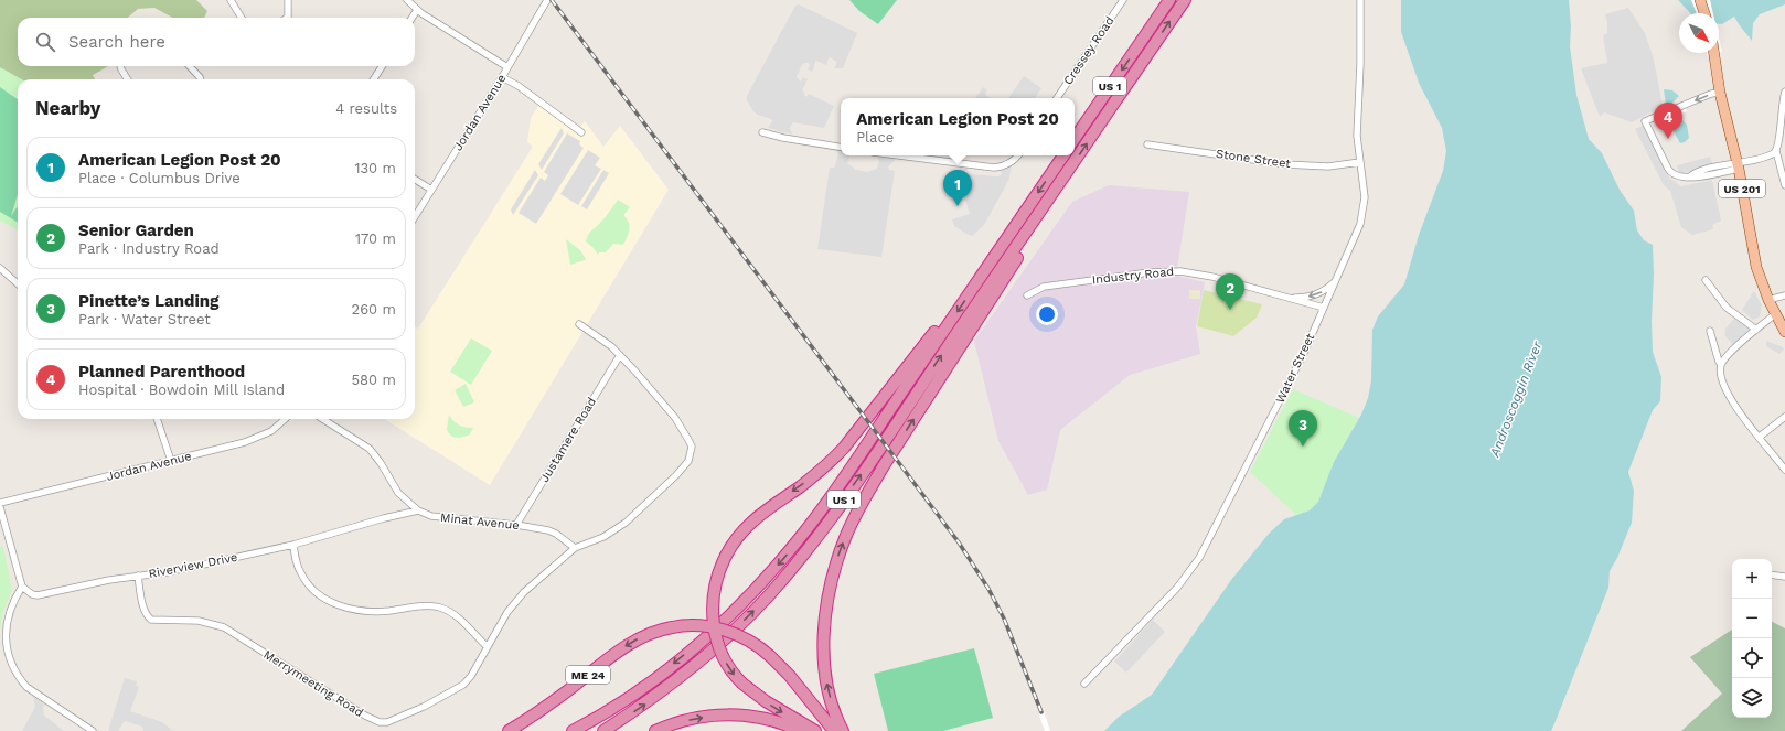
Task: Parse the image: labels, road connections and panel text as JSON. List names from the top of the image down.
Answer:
{
  "streets": {
    "highway": ["US 1", "ME 24"],
    "main road": ["US 201"],
    "street": [
      "Cressey Road",
      "Jordan Avenue",
      "Stone Street",
      "Industry Road",
      "Water Street",
      "Justamere Road",
      "Minat Avenue",
      "Riverview Drive",
      "Merrymeeting Road"
    ]
  },
  "crossings": [
    ["Stone Street", "Water Street"],
    ["Industry Road", "Water Street"],
    ["Justamere Road", "Minat Avenue"],
    ["Justamere Road", "Merrymeeting Road"],
    ["Minat Avenue", "Riverview Drive"],
    ["Minat Avenue", "Merrymeeting Road"],
    ["Riverview Drive", "Merrymeeting Road"]
  ],
  "water": ["Androscoggin River"],
  "north": "bottom right",
  "page": {
    "search": "Search here",
    "heading": ["Nearby", "4 results"],
    "popup": ["American Legion Post 20", "Place"],
    "pins": [
      "4",
      "1",
      "2",
      "3"
    ],
    "list": [
      {
        "mark": "1",
        "name": "American Legion Post 20",
        "note": "Place · Columbus Drive",
        "value": "130 m"
      },
      {
        "mark": "2",
        "name": "Senior Garden",
        "note": "Park · Industry Road",
        "value": "170 m"
      },
      {
        "mark": "3",
        "name": "Pinette’s Landing",
        "note": "Park · Water Street",
        "value": "260 m"
      },
      {
        "mark": "4",
        "name": "Planned Parenthood",
        "note": "Hospital · Bowdoin Mill Island",
        "value": "580 m"
      }
    ],
    "map_buttons": ["+", "−"]
  }
}
